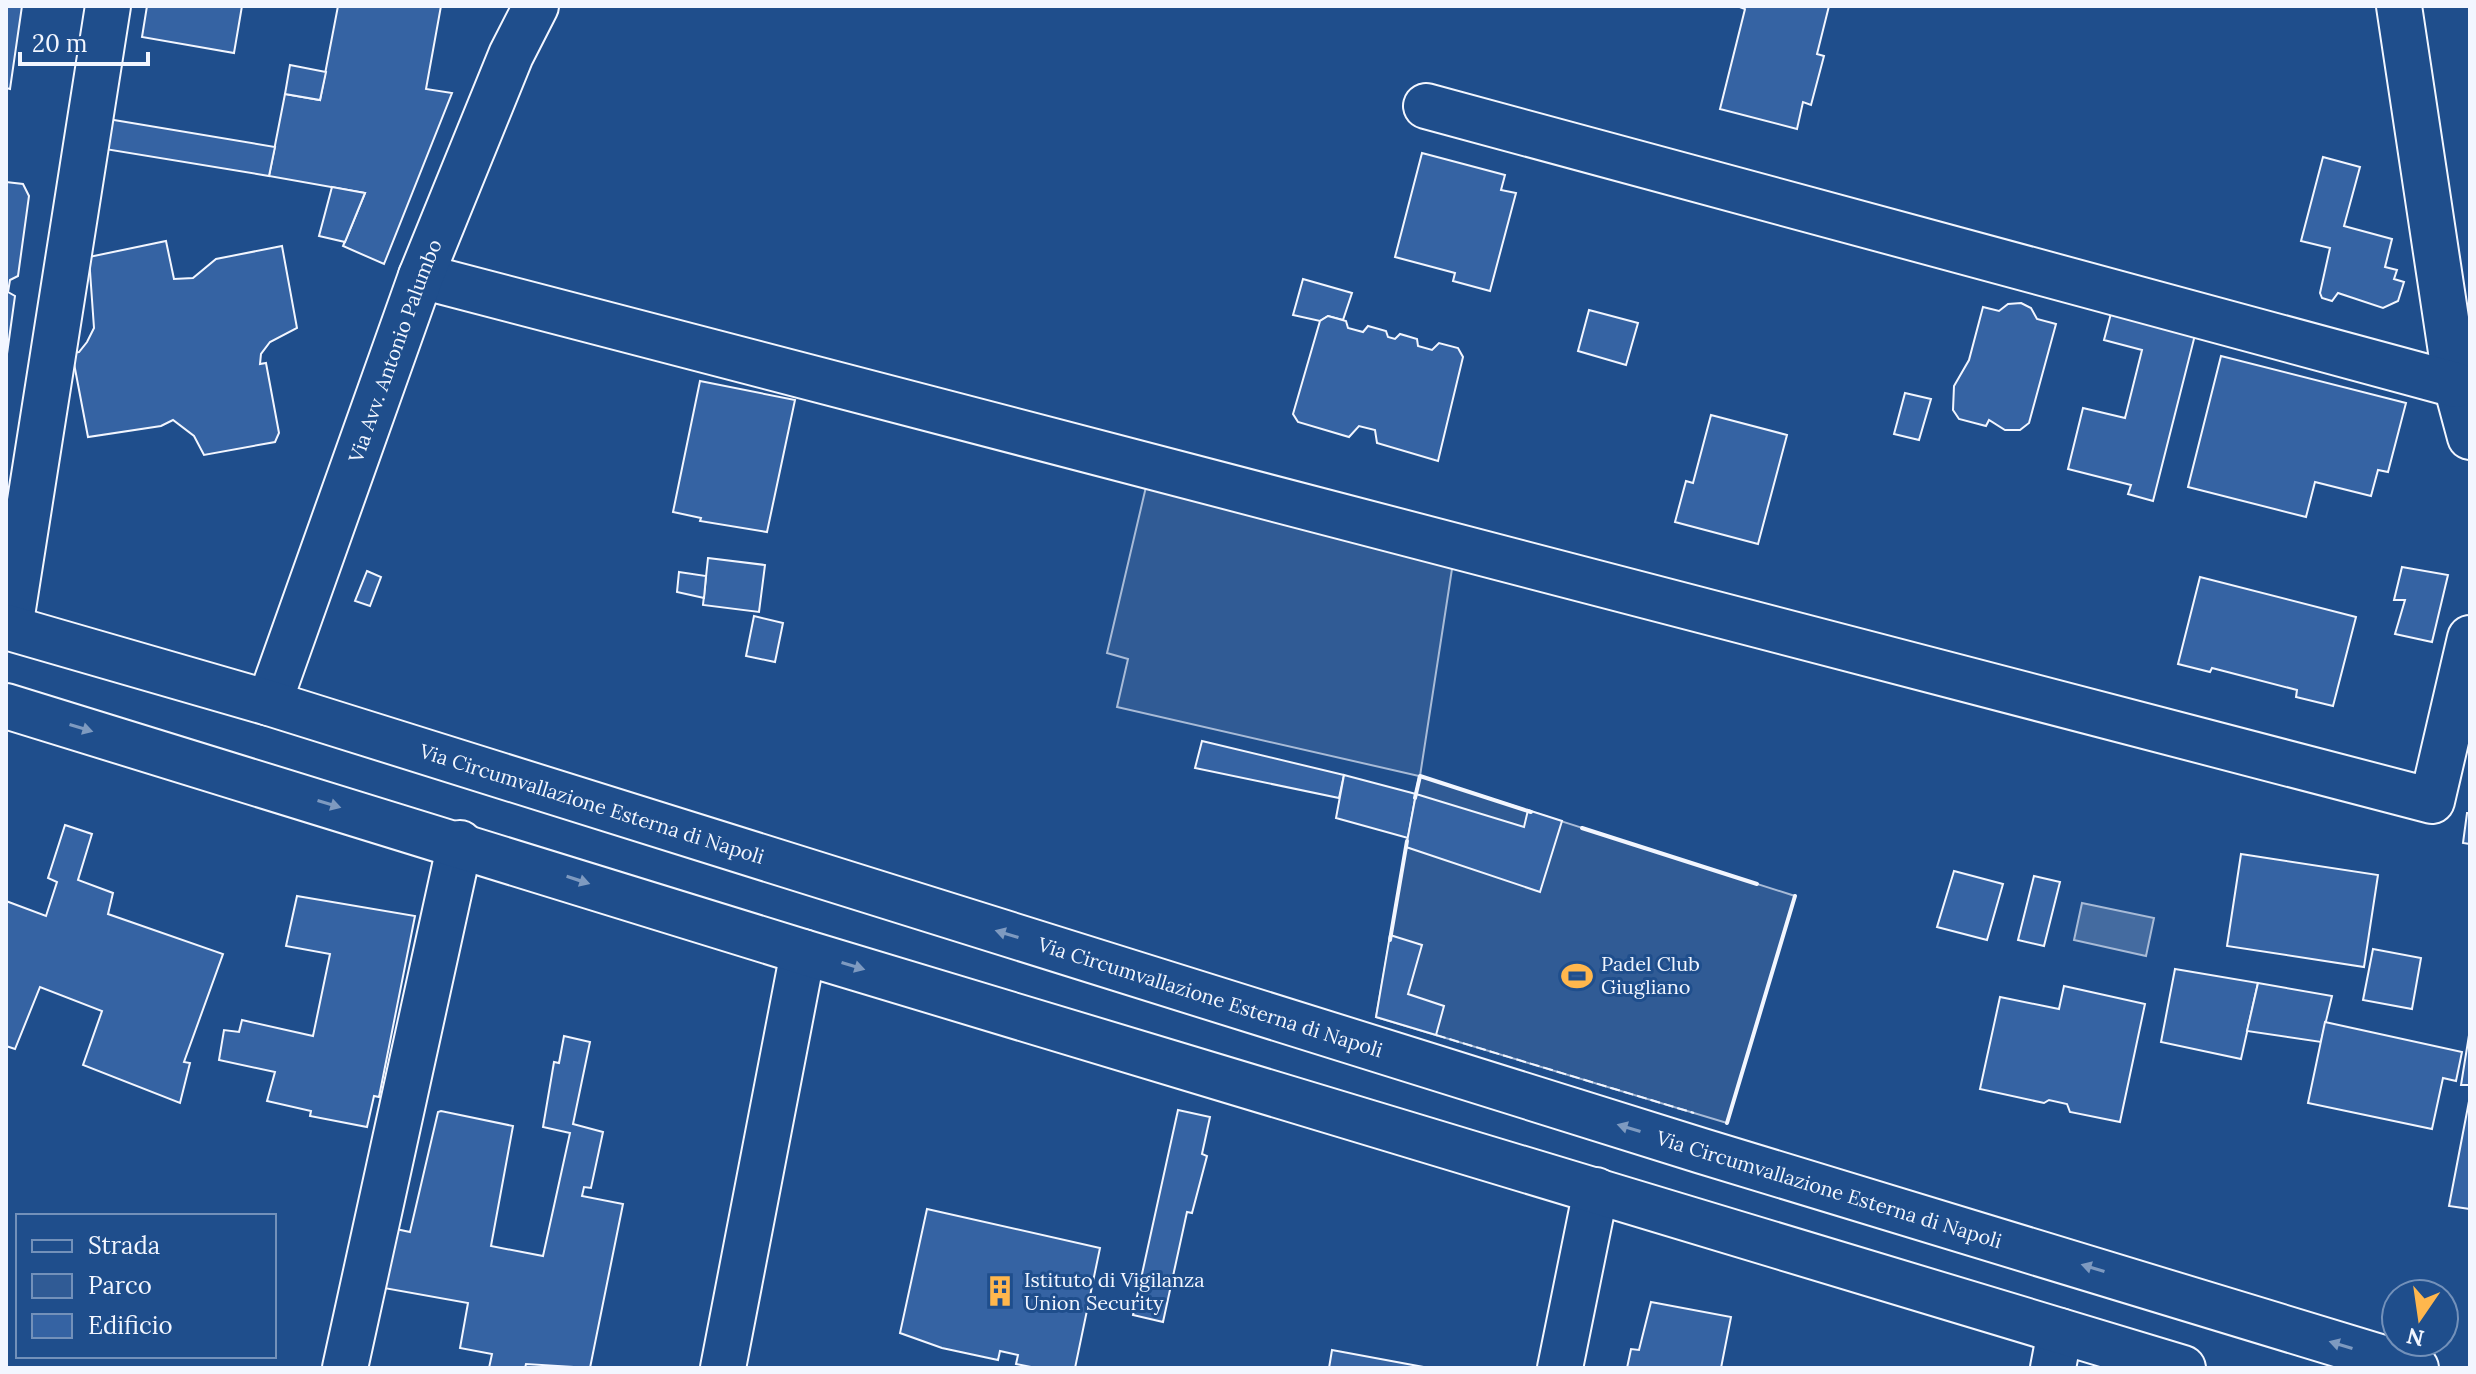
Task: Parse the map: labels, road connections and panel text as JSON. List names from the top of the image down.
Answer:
{
  "streets": {
    "street": ["Via Avv. Antonio Palumbo", "Via Circumvallazione Esterna di Napoli"]
  },
  "crossings": [
    ["Via Avv. Antonio Palumbo", "Via Circumvallazione Esterna di Napoli"]
  ],
  "places": {
    "sports": ["Padel Club Giugliano"],
    "building": ["Istituto di Vigilanza Union Security"]
  },
  "legend": ["Strada", "Parco", "Edificio"],
  "scale_bar": "20 m",
  "north": "bottom"
}
